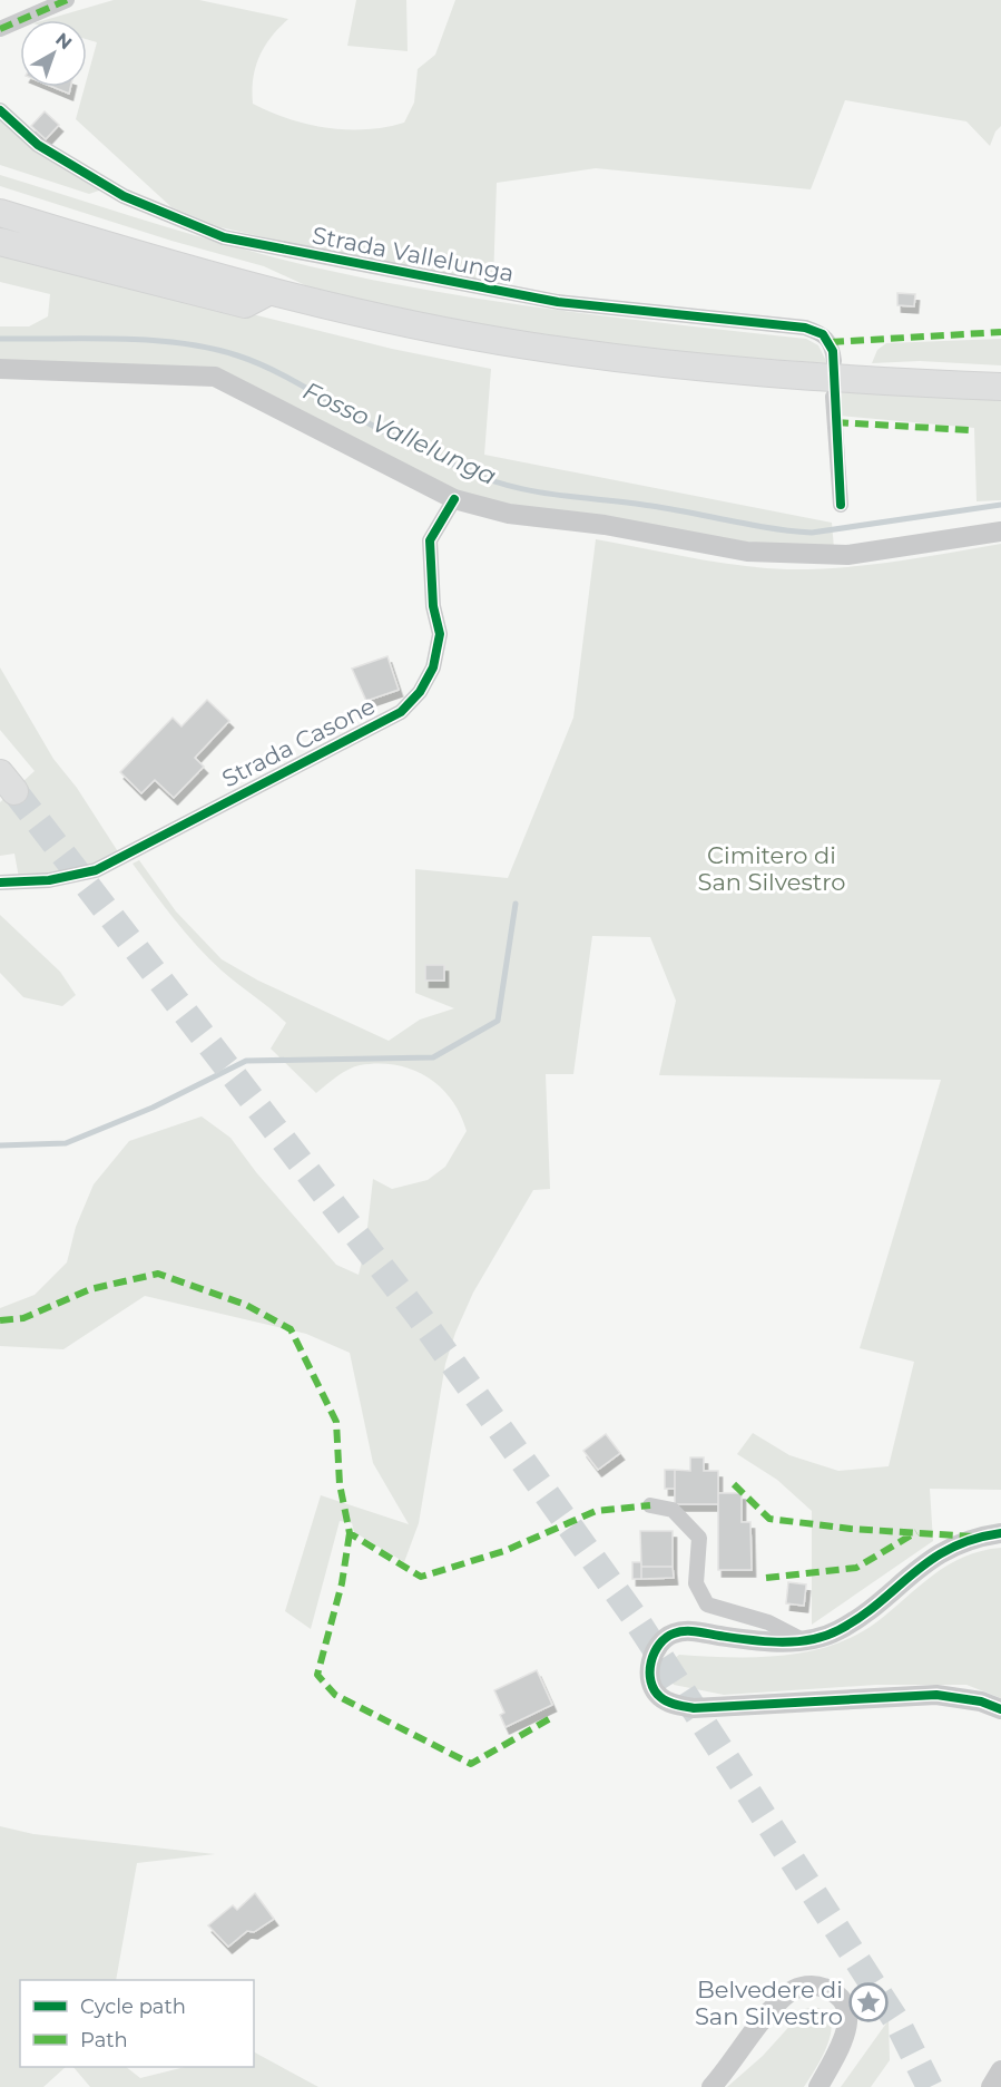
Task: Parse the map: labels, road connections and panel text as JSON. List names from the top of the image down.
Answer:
{
  "streets": {
    "street": ["Strada Vallelunga", "Strada Casone"]
  },
  "water": ["Fosso Vallelunga"],
  "parks": ["Cimitero di San Silvestro"],
  "places": {
    "place": ["Belvedere di San Silvestro"]
  },
  "legend": ["Cycle path", "Path"],
  "north": "top right"
}
